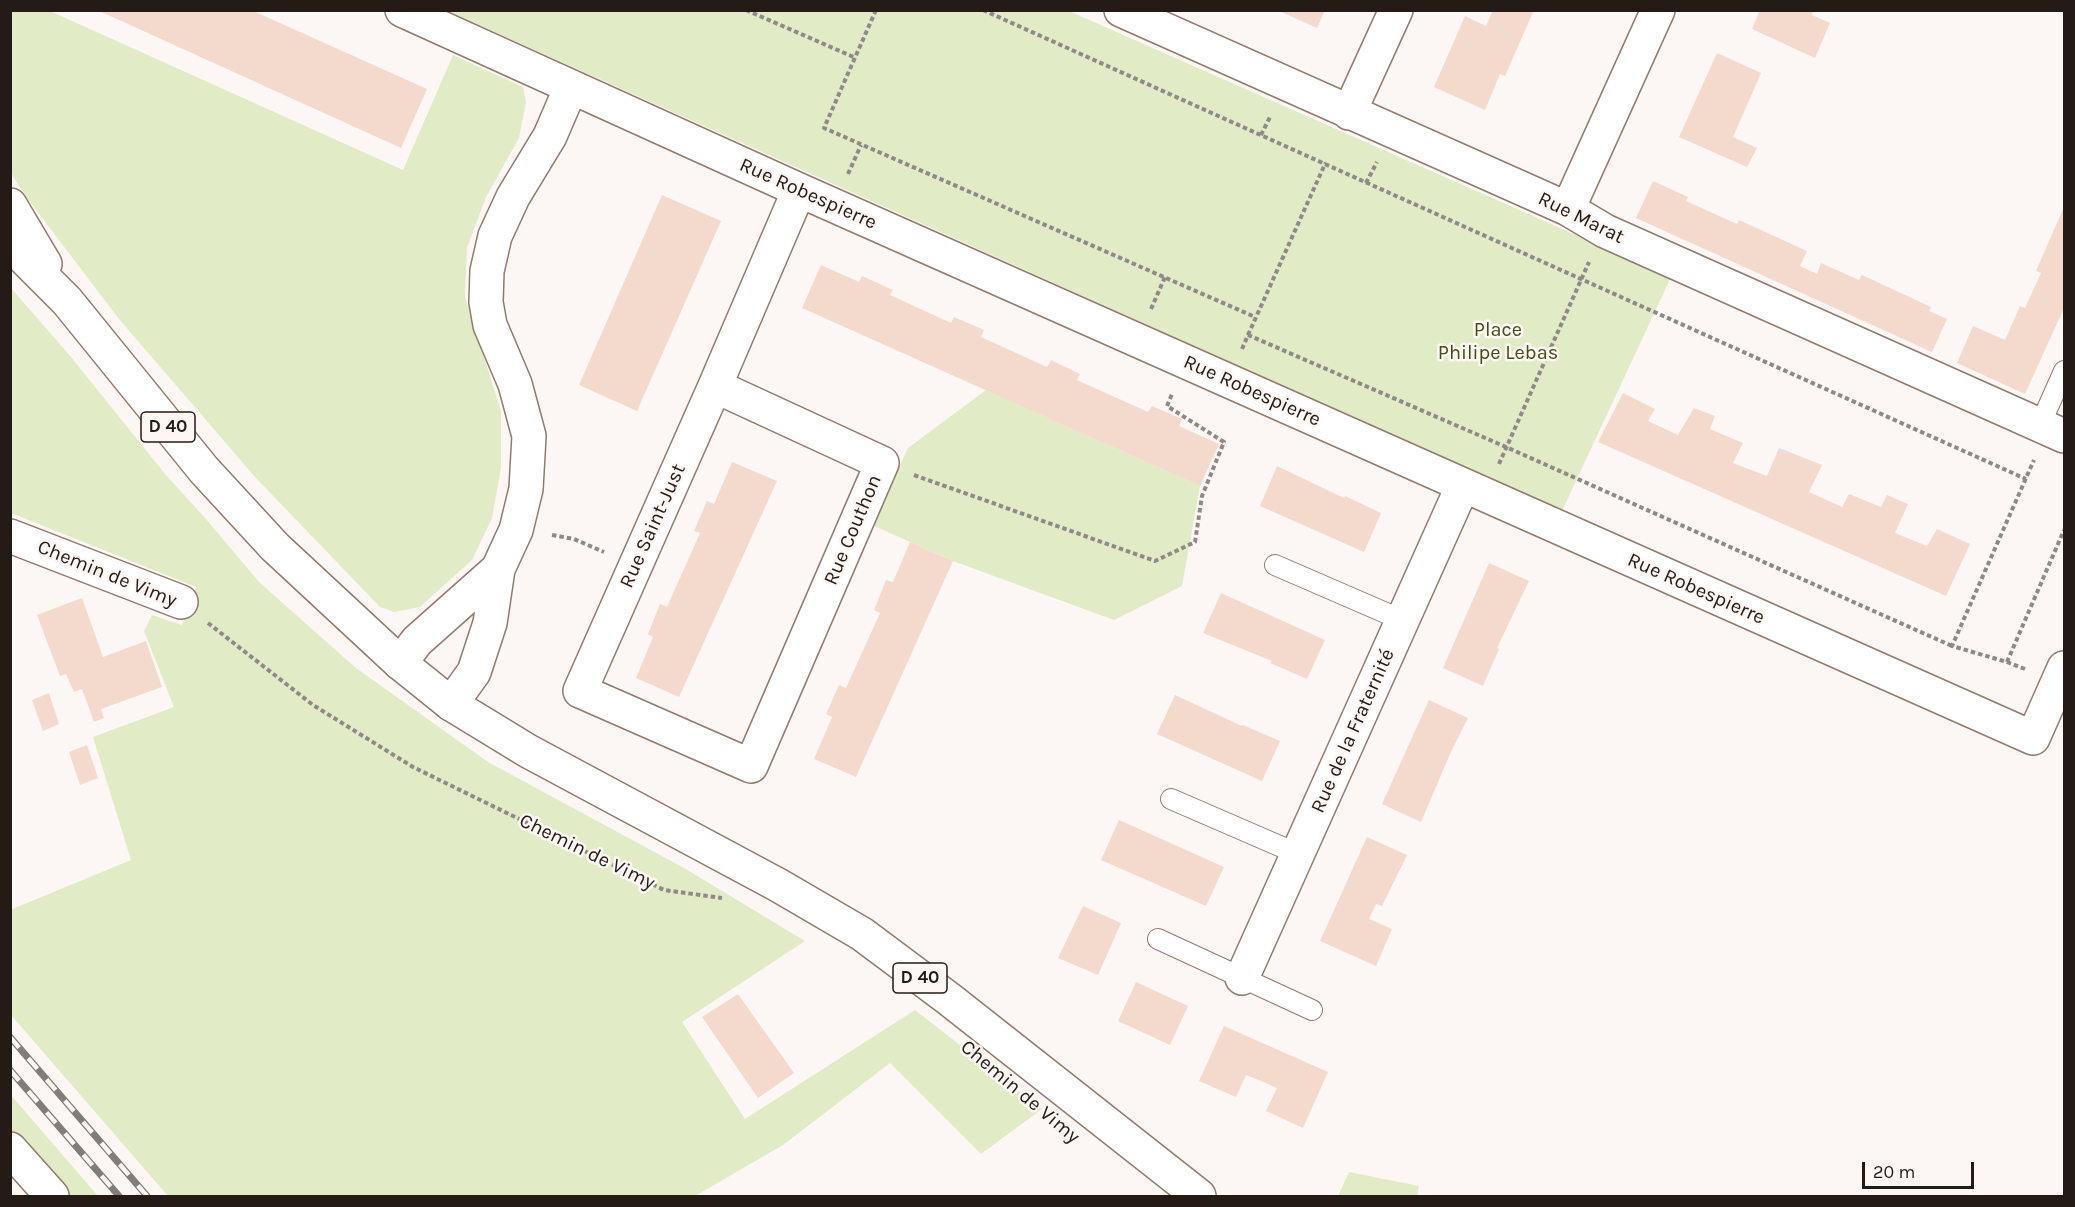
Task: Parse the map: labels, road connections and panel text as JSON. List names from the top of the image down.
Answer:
{
  "streets": {
    "street": [
      "Rue Robespierre",
      "Rue Marat",
      "D 40",
      "Rue Saint-Just",
      "Rue Couthon",
      "Chemin de Vimy",
      "Rue de la Fraternité"
    ]
  },
  "crossings": [
    ["Rue Robespierre", "Rue Saint-Just"],
    ["Rue Robespierre", "Rue de la Fraternité"],
    ["D 40", "Chemin de Vimy"],
    ["Rue Saint-Just", "Rue Couthon"]
  ],
  "parks": ["Place Philipe Lebas"],
  "scale_bar": "20 m"
}
